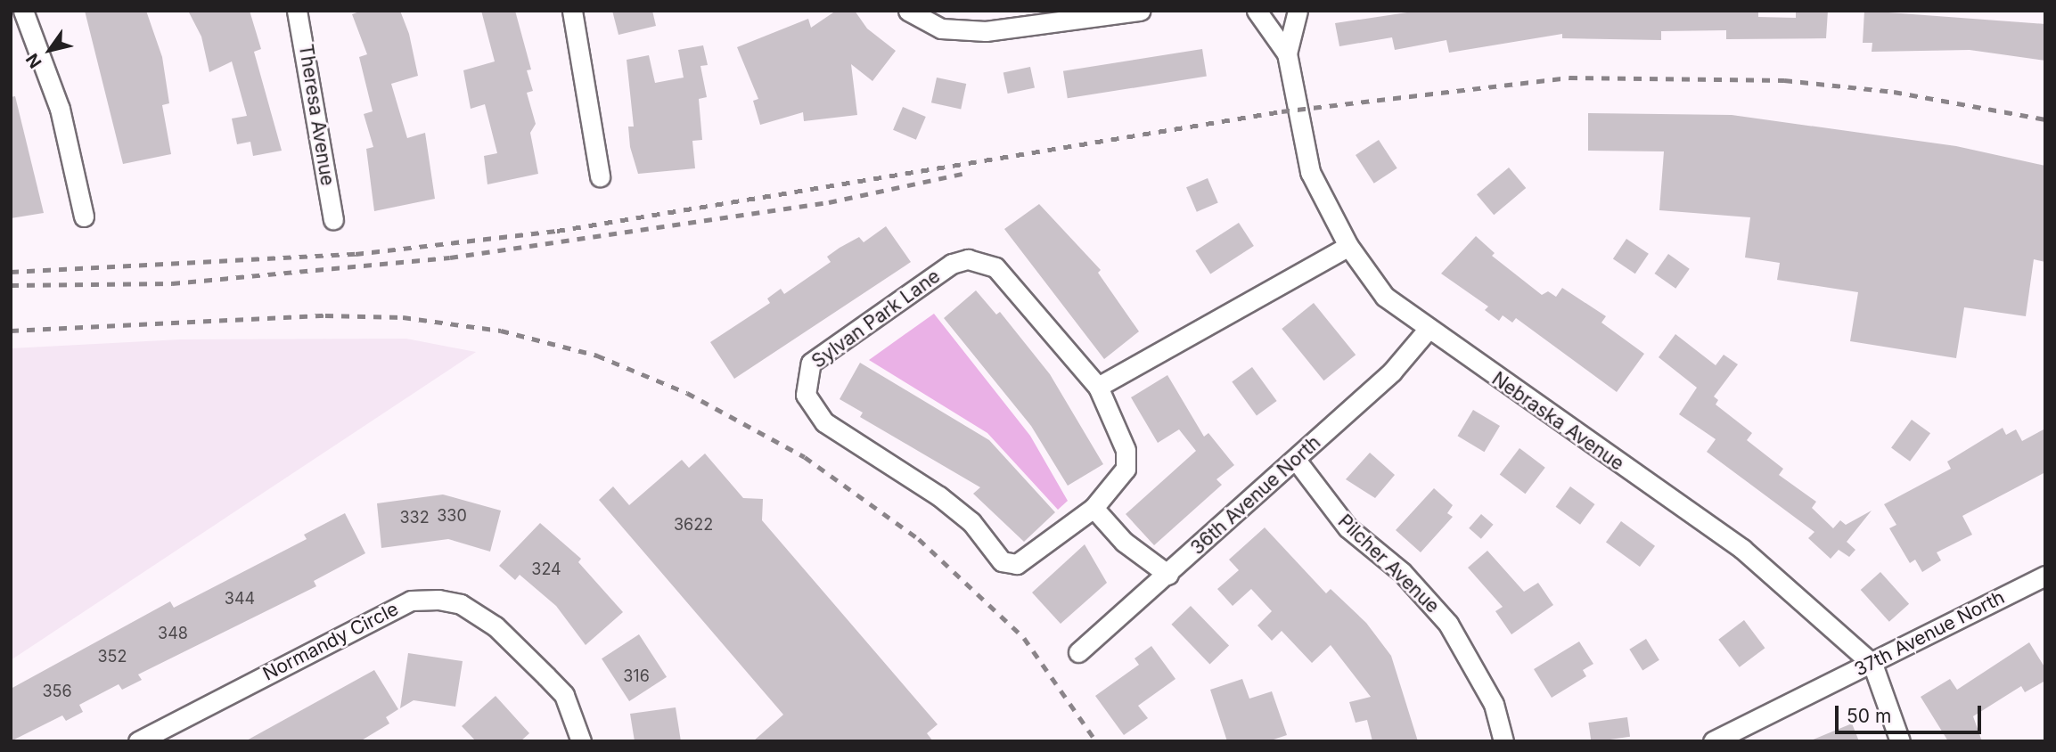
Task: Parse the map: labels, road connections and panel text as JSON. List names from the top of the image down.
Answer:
{
  "streets": {
    "street": [
      "Theresa Avenue",
      "Sylvan Park Lane",
      "Nebraska Avenue",
      "36th Avenue North",
      "Pilcher Avenue",
      "37th Avenue North",
      "Normandy Circle"
    ]
  },
  "crossings": [
    ["Nebraska Avenue", "36th Avenue North"],
    ["Nebraska Avenue", "37th Avenue North"],
    ["36th Avenue North", "Pilcher Avenue"]
  ],
  "house_numbers": [
    "330",
    "332",
    "3622",
    "324",
    "344",
    "348",
    "352",
    "316",
    "356"
  ],
  "scale_bar": "50 m",
  "north": "bottom left"
}
